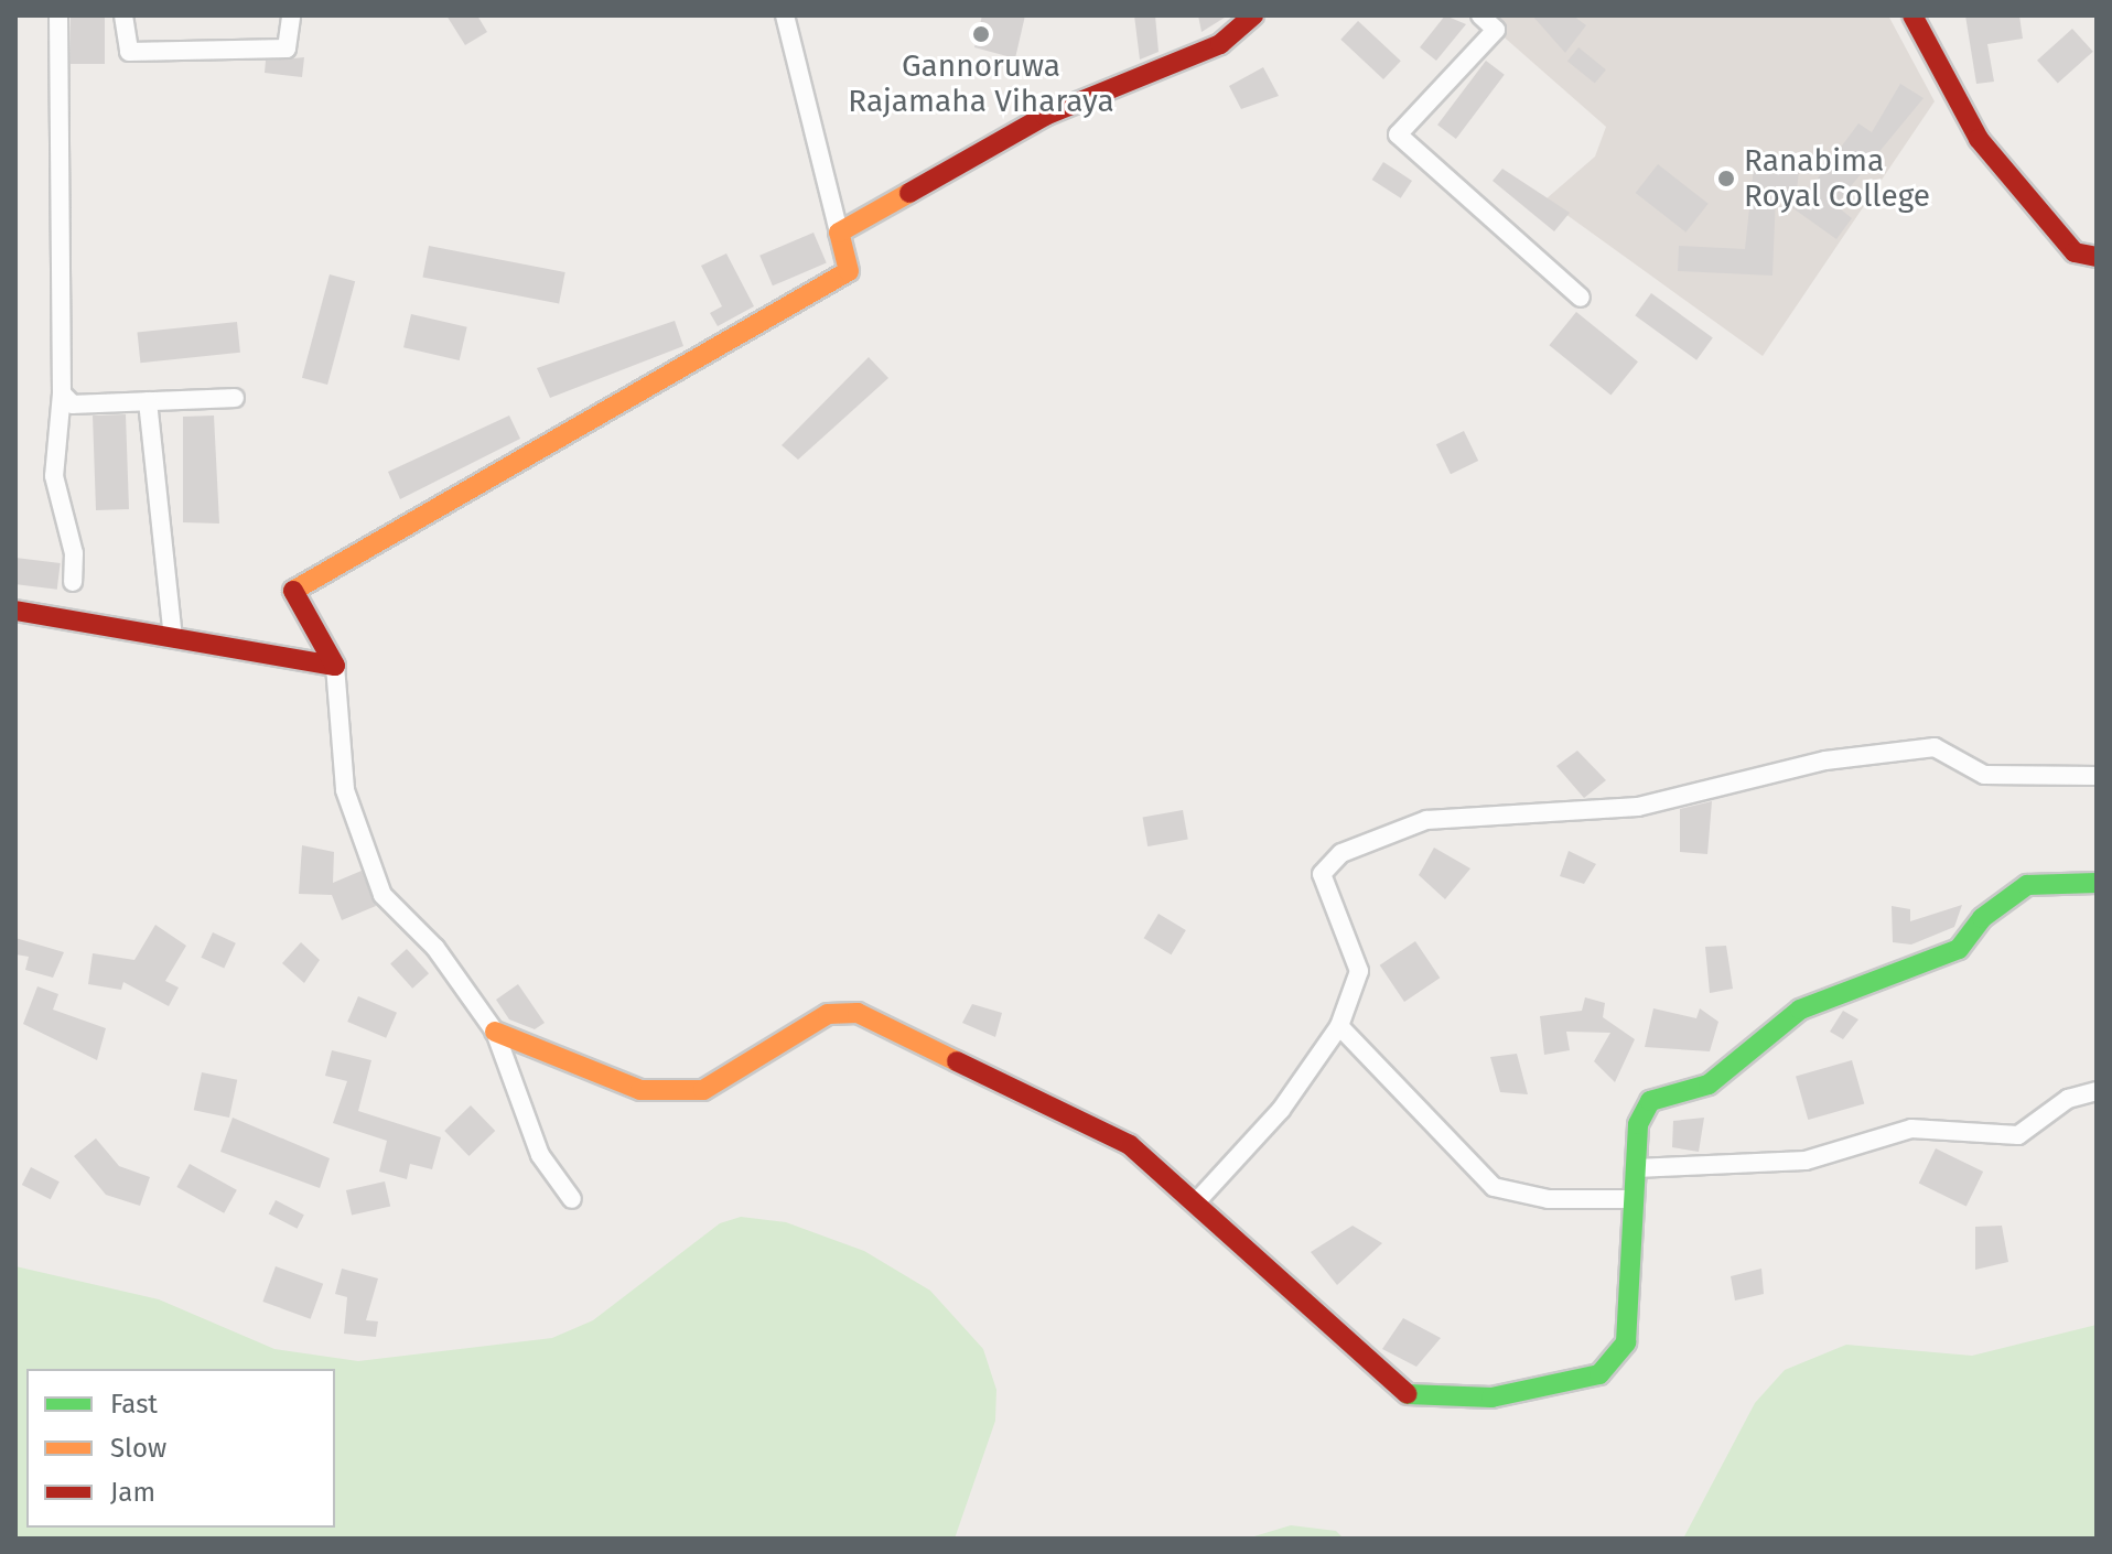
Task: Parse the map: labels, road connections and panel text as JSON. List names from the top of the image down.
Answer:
{
  "places": ["Gannoruwa Rajamaha Viharaya", "Ranabima Royal College"],
  "legend": ["Fast", "Slow", "Jam"]
}
